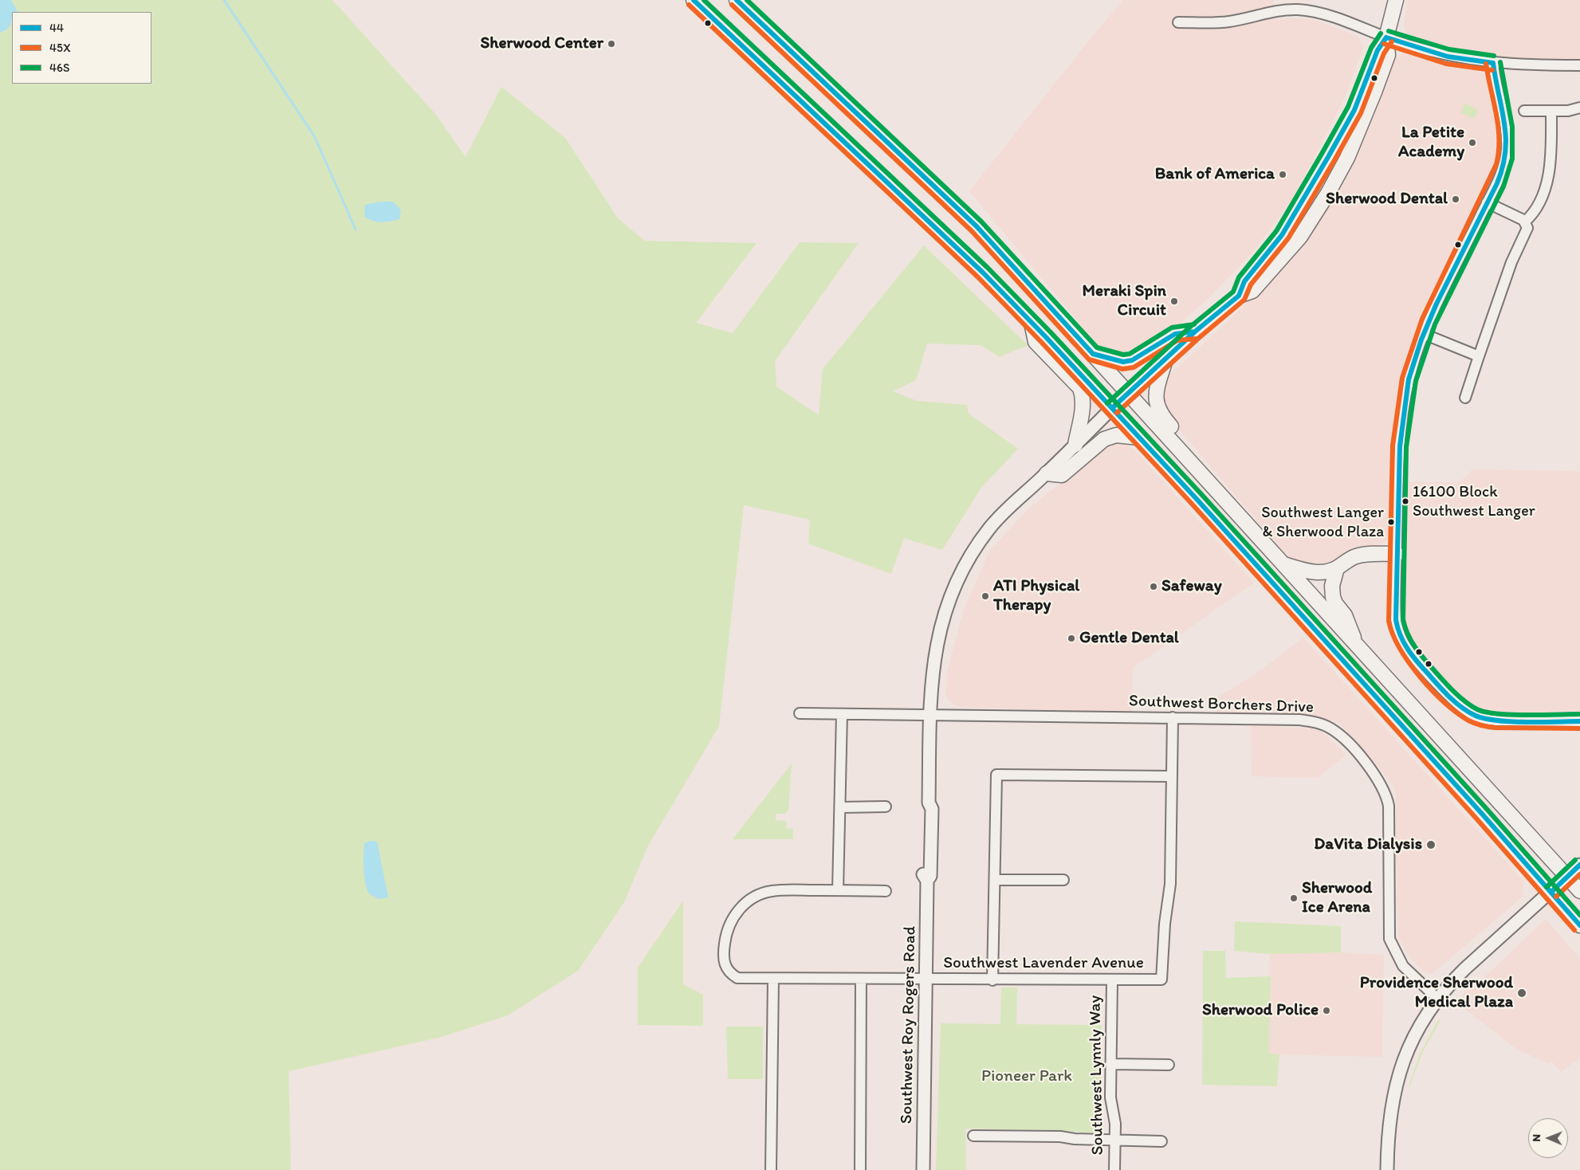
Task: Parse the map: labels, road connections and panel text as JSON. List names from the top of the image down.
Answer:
{
  "streets": {
    "main road": ["Southwest Roy Rogers Road"],
    "street": ["Southwest Borchers Drive", "Southwest Lavender Avenue", "Southwest Lynnly Way"]
  },
  "crossings": [
    ["Southwest Borchers Drive", "Southwest Roy Rogers Road"],
    ["Southwest Lavender Avenue", "Southwest Roy Rogers Road"],
    ["Southwest Lavender Avenue", "Southwest Lynnly Way"]
  ],
  "parks": ["Pioneer Park"],
  "places": [
    "Sherwood Center",
    "La Petite Academy",
    "Bank of America",
    "Sherwood Dental",
    "Meraki Spin Circuit",
    "16100 Block Southwest Langer",
    "Southwest Langer & Sherwood Plaza",
    "Safeway",
    "ATI Physical Therapy",
    "Gentle Dental",
    "DaVita Dialysis",
    "Sherwood Ice Arena",
    "Providence Sherwood Medical Plaza",
    "Sherwood Police"
  ],
  "lines": ["transit line 44", "transit line 46S", "transit line 45X"],
  "legend": ["44", "45X", "46S"],
  "north": "left"
}
